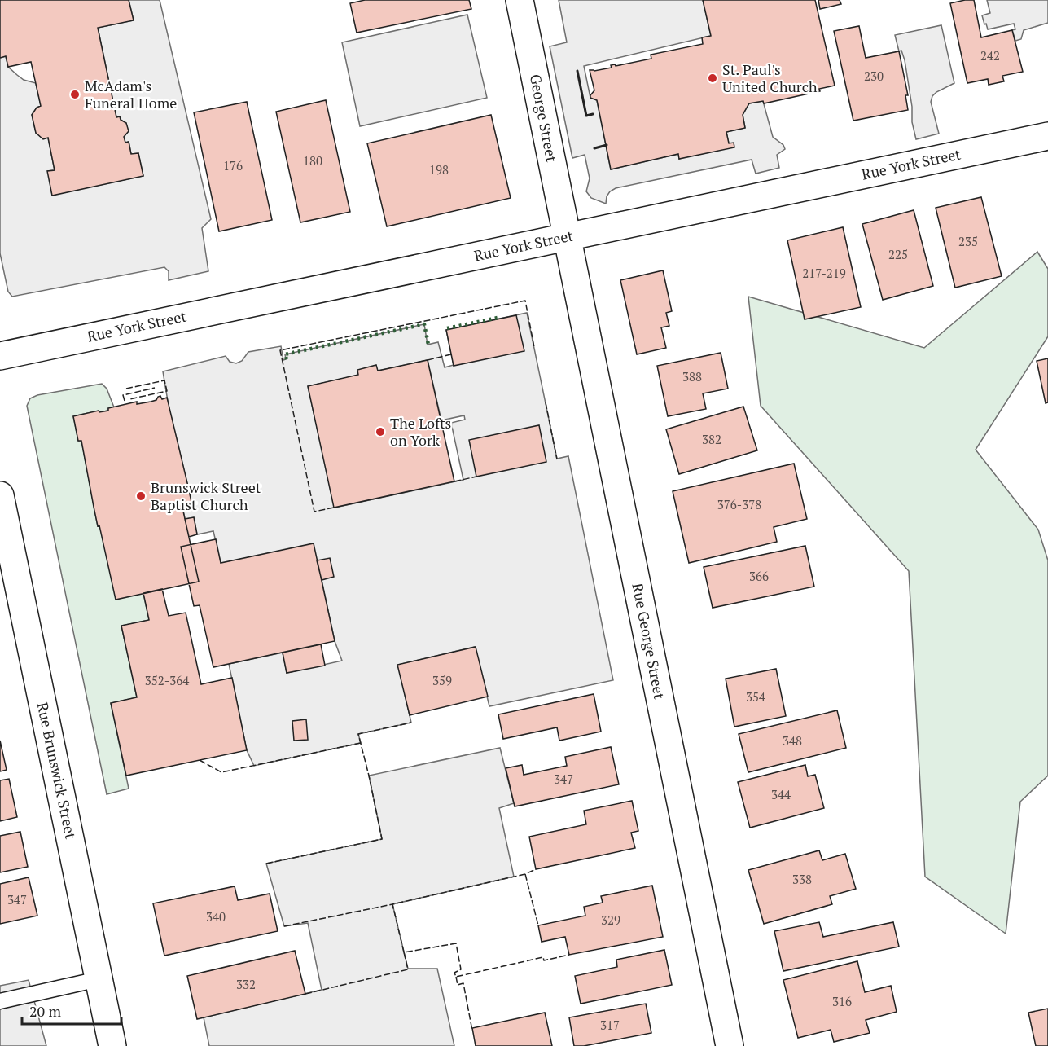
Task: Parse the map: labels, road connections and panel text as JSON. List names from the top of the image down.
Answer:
{
  "streets": {
    "street": [
      "George Street",
      "Rue York Street",
      "Rue George Street",
      "Rue Brunswick Street"
    ]
  },
  "crossings": [
    ["George Street", "Rue York Street"],
    ["George Street", "Rue George Street"],
    ["Rue York Street", "Rue George Street"]
  ],
  "places": [
    "St. Paul's United Church",
    "McAdam's Funeral Home",
    "The Lofts on York",
    "Brunswick Street Baptist Church"
  ],
  "house_numbers": [
    "242",
    "230",
    "180",
    "176",
    "198",
    "235",
    "225",
    "217-219",
    "388",
    "382",
    "376-378",
    "366",
    "352-364",
    "359",
    "354",
    "348",
    "347",
    "344",
    "338",
    "347",
    "340",
    "329",
    "332",
    "316",
    "317"
  ],
  "scale_bar": "20 m"
}
